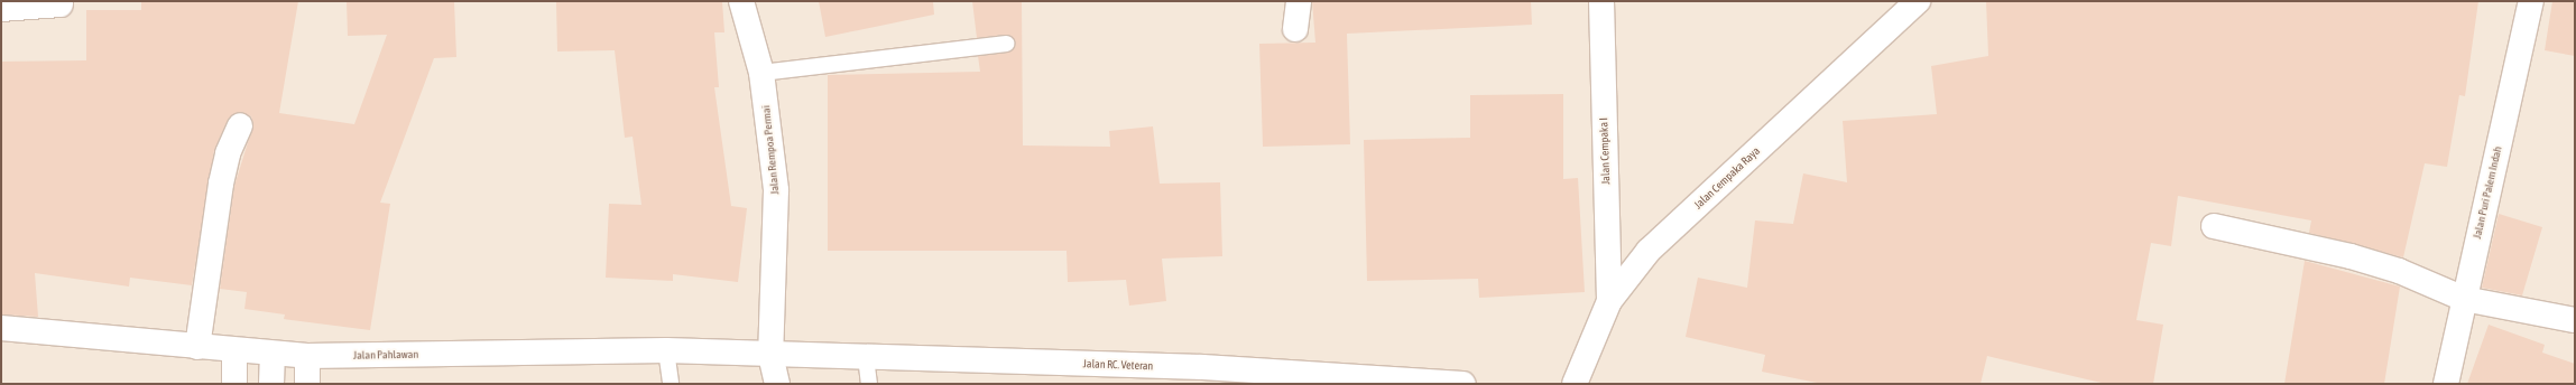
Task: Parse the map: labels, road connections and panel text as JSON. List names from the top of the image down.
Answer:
{
  "streets": {
    "street": [
      "Jalan Rempoa Permai",
      "Jalan Cempaka I",
      "Jalan Cempaka Raya",
      "Jalan Puri Palem Indah",
      "Jalan Pahlawan",
      "Jalan RC. Veteran"
    ]
  },
  "crossings": [
    ["Jalan Rempoa Permai", "Jalan Pahlawan"],
    ["Jalan Rempoa Permai", "Jalan RC. Veteran"],
    ["Jalan Cempaka I", "Jalan Cempaka Raya"],
    ["Jalan Pahlawan", "Jalan RC. Veteran"]
  ]
}
